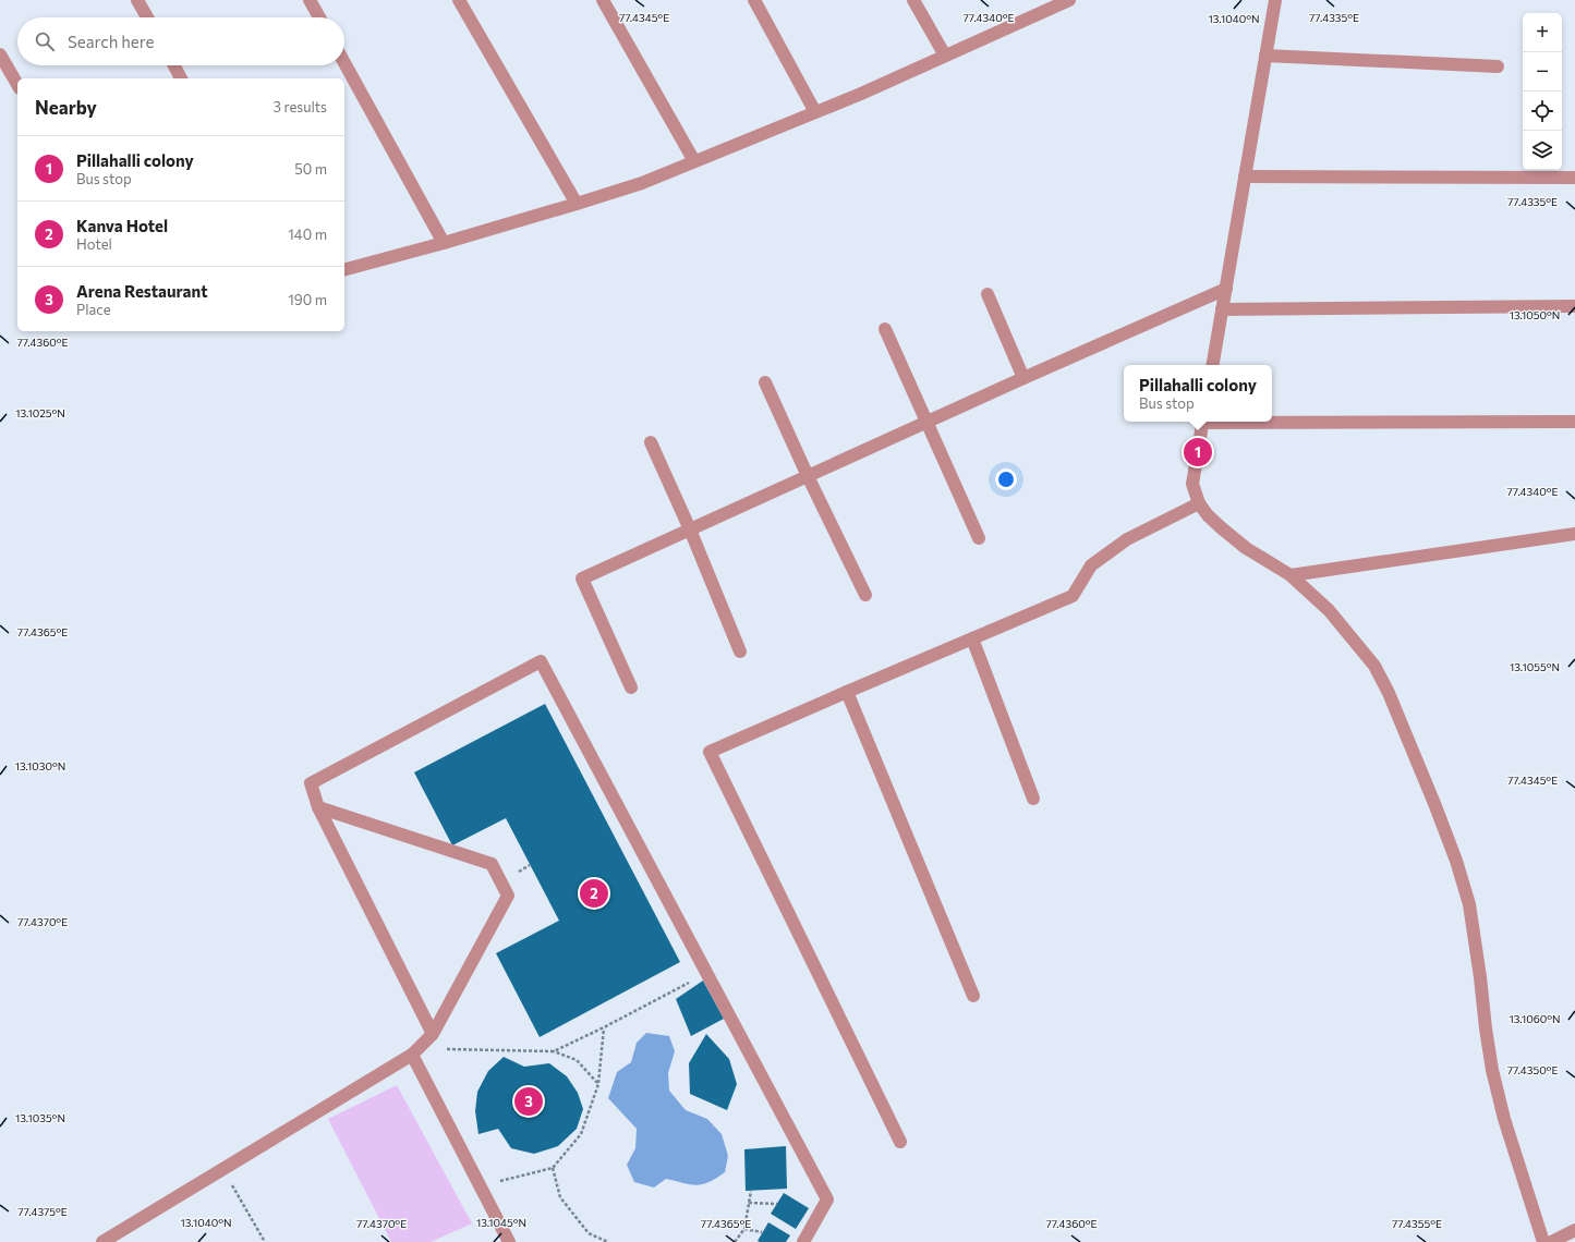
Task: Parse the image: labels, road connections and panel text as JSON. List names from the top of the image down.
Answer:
{
  "page": {
    "map_buttons": ["+", "−"],
    "search": "Search here",
    "heading": ["Nearby", "3 results"],
    "list": [
      {
        "mark": "1",
        "name": "Pillahalli colony",
        "note": "Bus stop",
        "value": "50 m"
      },
      {
        "mark": "2",
        "name": "Kanva Hotel",
        "note": "Hotel",
        "value": "140 m"
      },
      {
        "mark": "3",
        "name": "Arena Restaurant",
        "note": "Place",
        "value": "190 m"
      }
    ],
    "popup": ["Pillahalli colony", "Bus stop"],
    "pins": ["1", "2", "3"]
  },
  "coordinates": [
    "77.4345°E",
    "77.4340°E",
    "77.4335°E",
    "13.1040°N",
    "13.1050°N",
    "77.4360°E",
    "13.1025°N",
    "77.4365°E",
    "13.1055°N",
    "13.1030°N",
    "77.4370°E",
    "13.1060°N",
    "77.4350°E",
    "13.1035°N",
    "77.4375°E",
    "13.1045°N",
    "77.4355°E"
  ]
}
